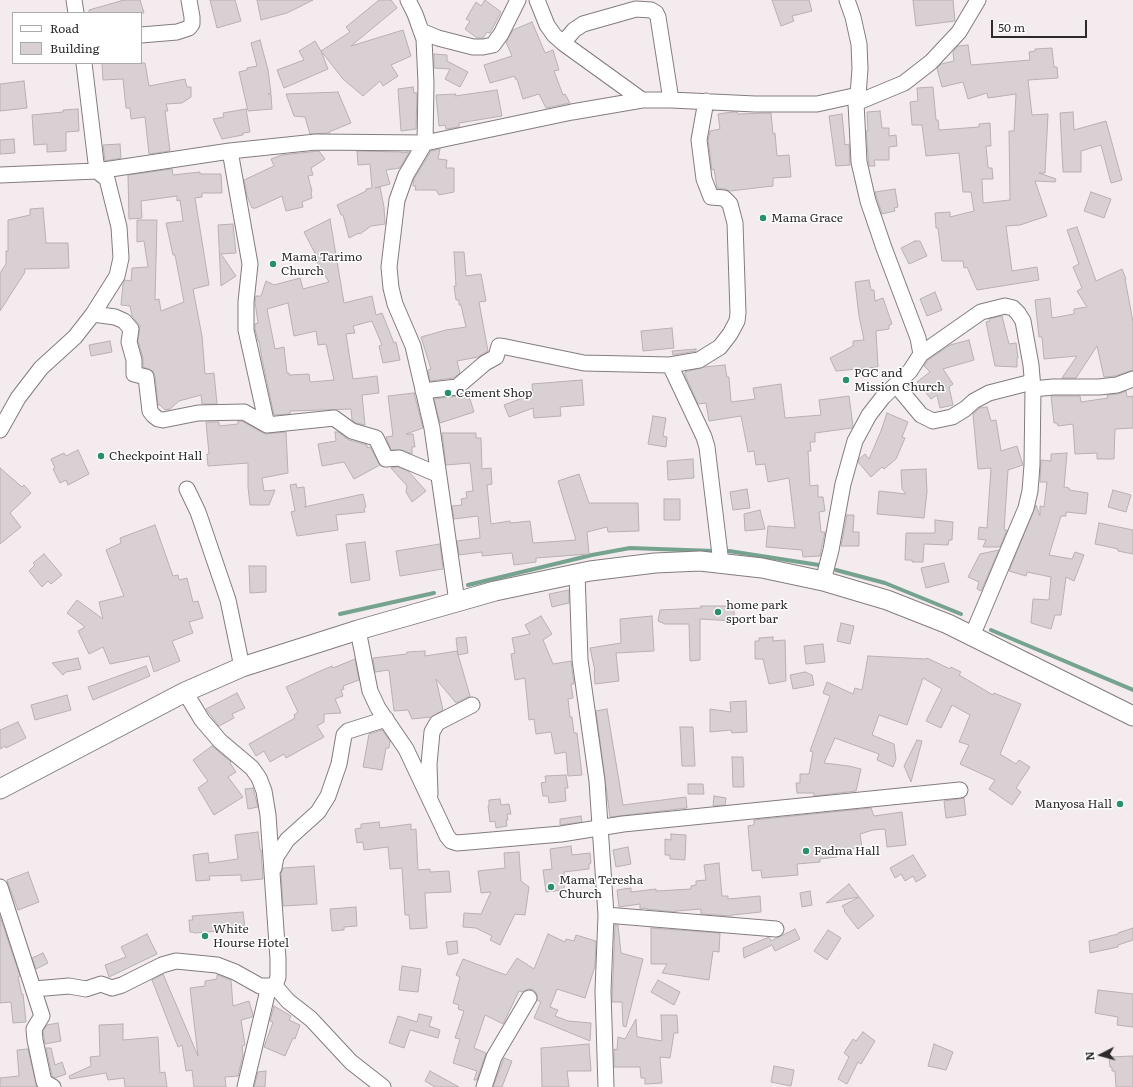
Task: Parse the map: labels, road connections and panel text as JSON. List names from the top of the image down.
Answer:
{
  "places": [
    "Mama Grace",
    "Mama Tarimo Church",
    "PGC and Mission Church",
    "Cement Shop",
    "Checkpoint Hall",
    "home park sport bar",
    "Manyosa Hall",
    "Fadma Hall",
    "Mama Teresha Church",
    "White Hourse Hotel"
  ],
  "legend": ["Road", "Building"],
  "scale_bar": "50 m",
  "north": "left"
}
